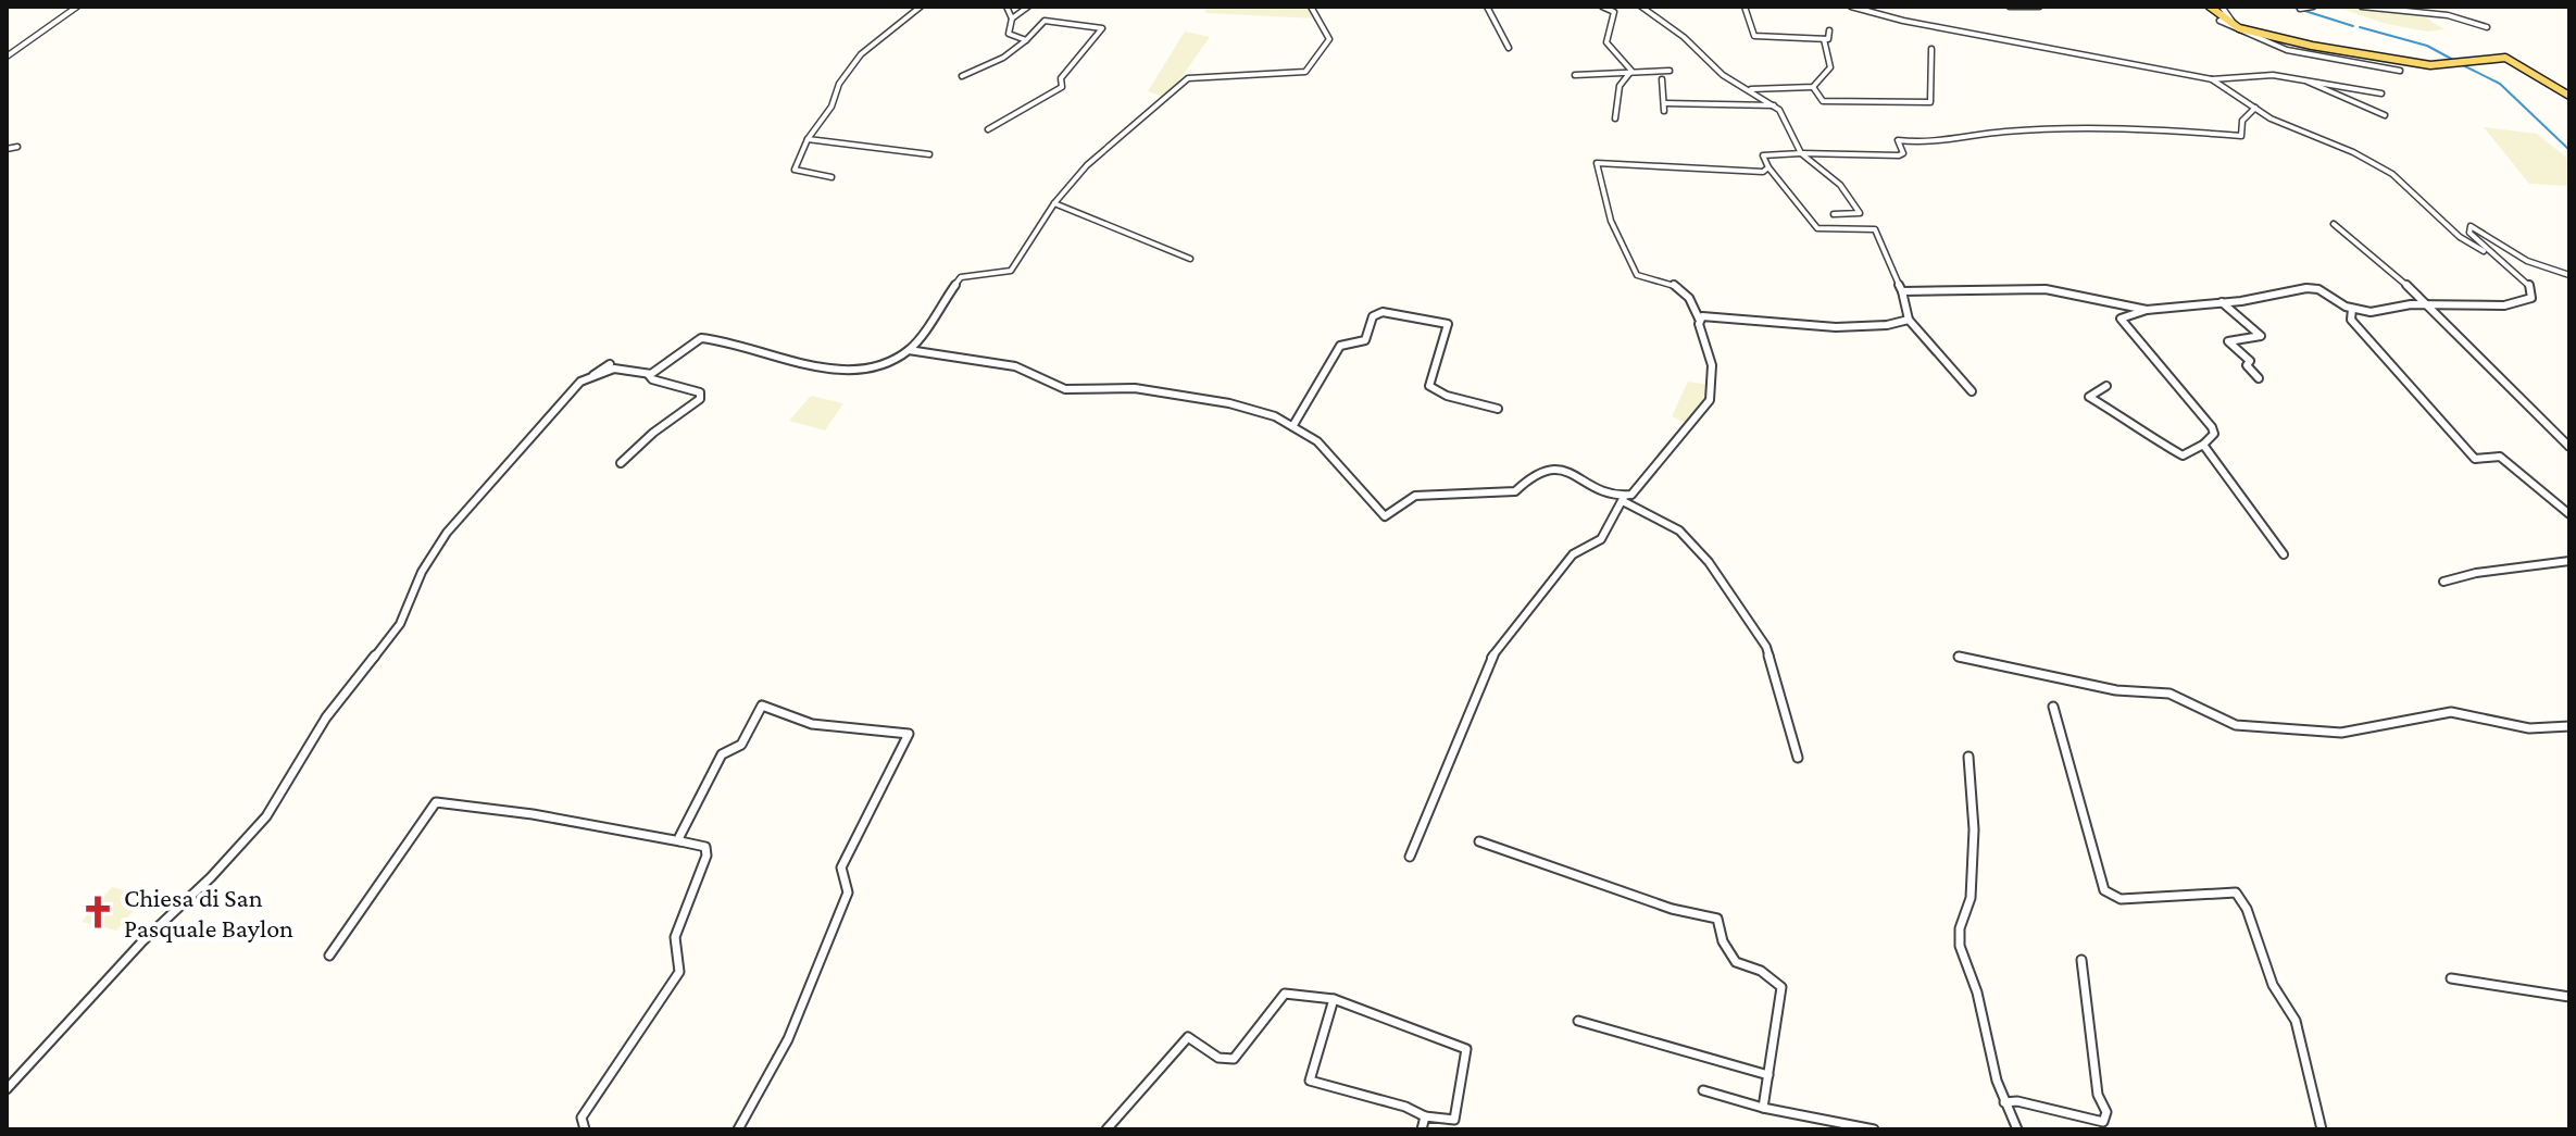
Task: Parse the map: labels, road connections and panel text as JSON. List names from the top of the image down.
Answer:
{
  "places": {
    "church": ["Chiesa di San Pasquale Baylon"]
  }
}
